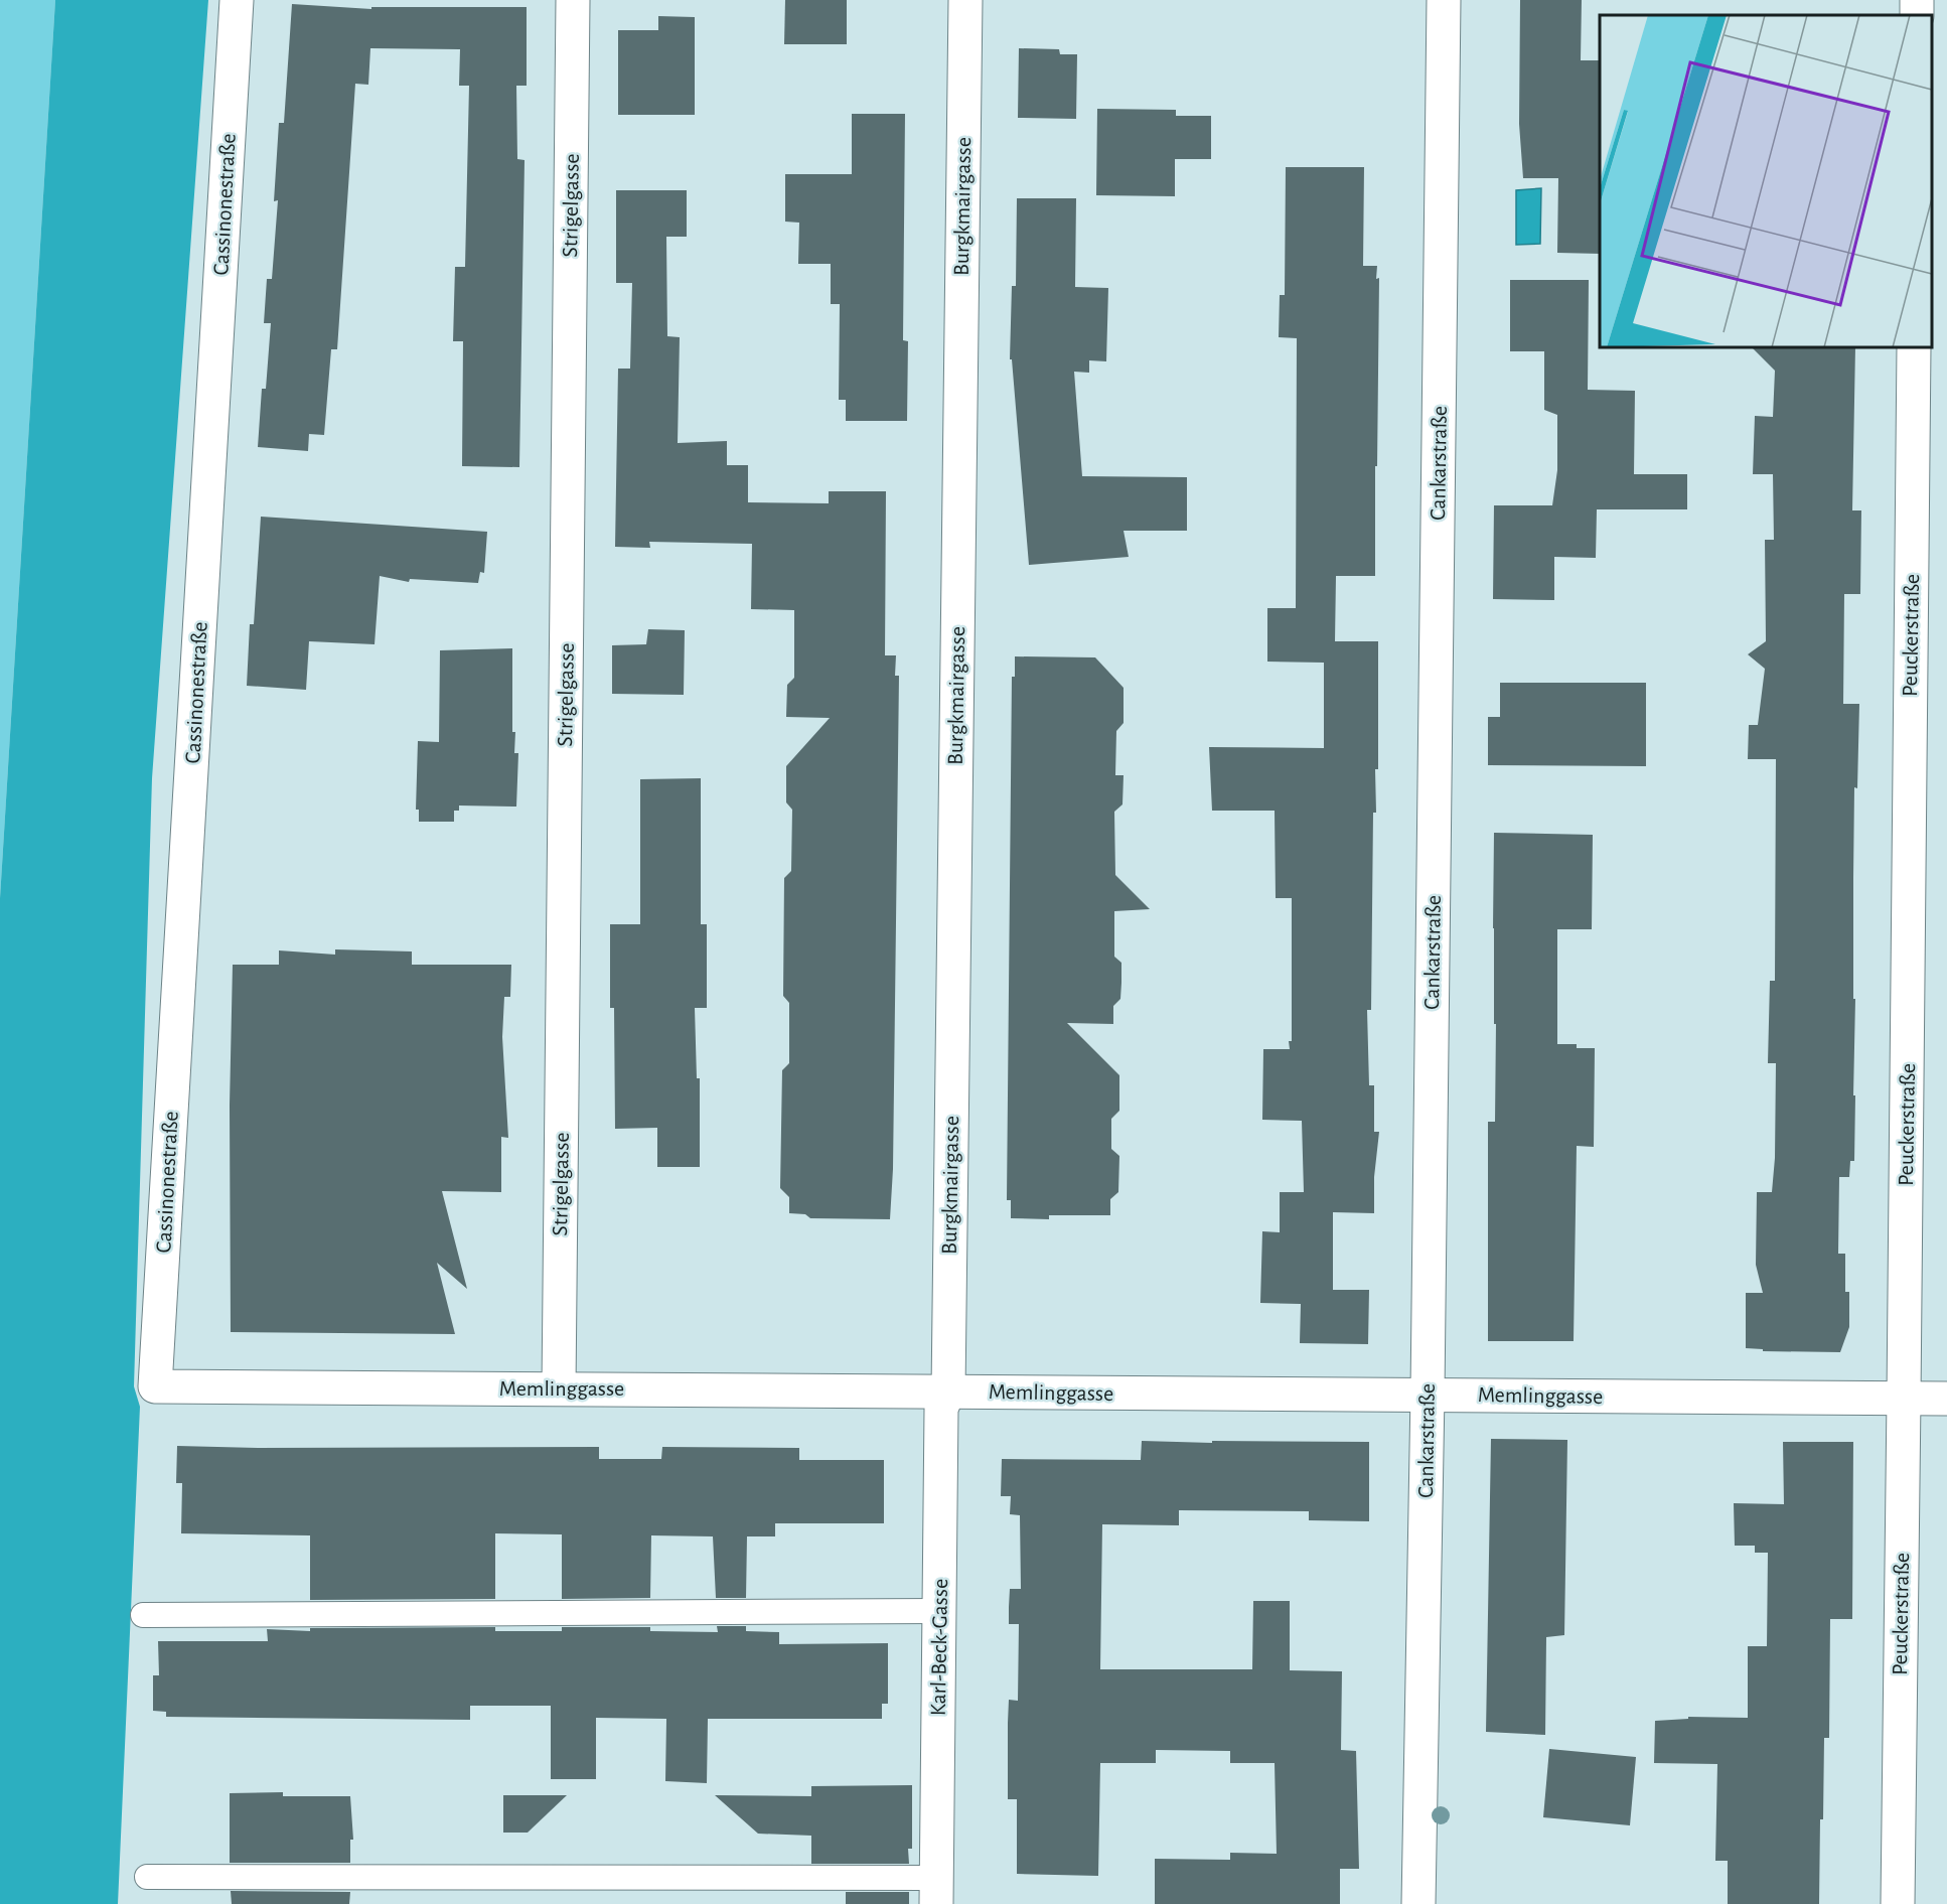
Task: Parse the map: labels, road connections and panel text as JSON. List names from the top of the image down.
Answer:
{
  "streets": {
    "street": [
      "Cassinonestraße",
      "Strigelgasse",
      "Burgkmairgasse",
      "Cankarstraße",
      "Peuckerstraße",
      "Memlinggasse",
      "Karl-Beck-Gasse"
    ]
  },
  "crossings": [
    ["Cassinonestraße", "Memlinggasse"],
    ["Strigelgasse", "Memlinggasse"],
    ["Burgkmairgasse", "Memlinggasse"],
    ["Burgkmairgasse", "Karl-Beck-Gasse"],
    ["Cankarstraße", "Memlinggasse"],
    ["Peuckerstraße", "Memlinggasse"],
    ["Memlinggasse", "Karl-Beck-Gasse"]
  ]
}
